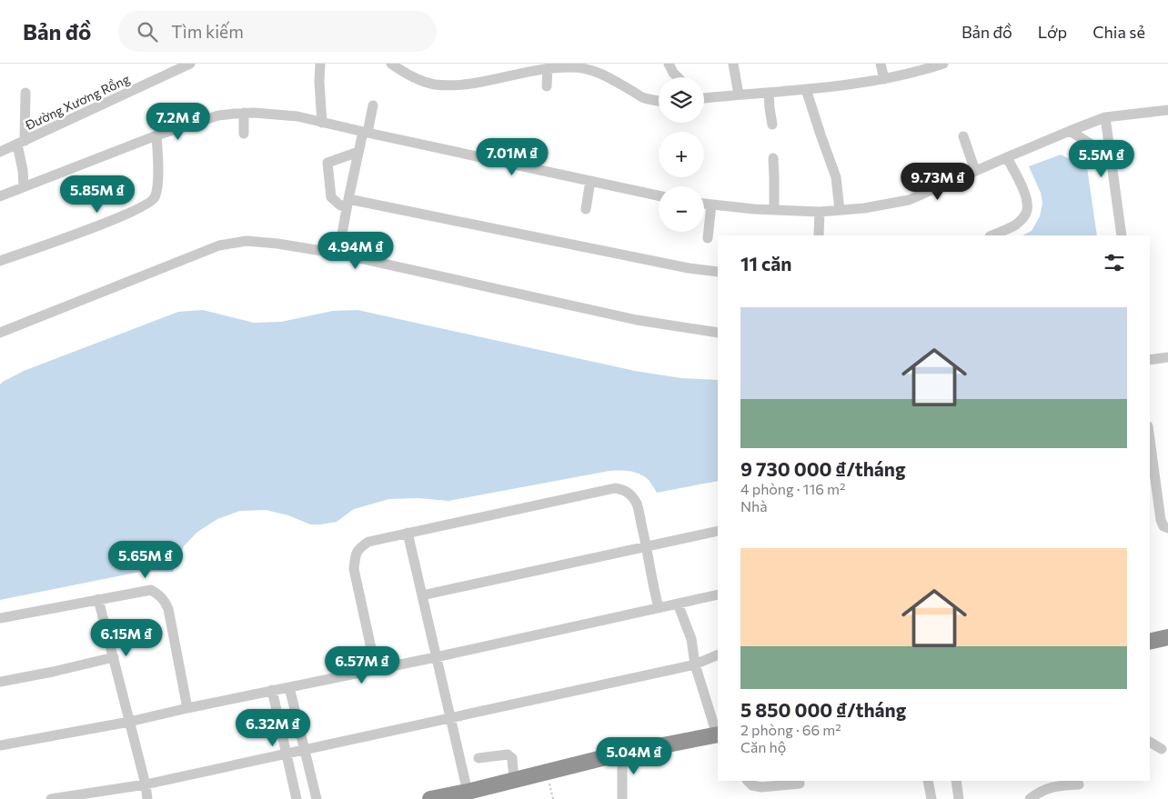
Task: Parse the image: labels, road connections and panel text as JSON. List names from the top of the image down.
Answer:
{
  "streets": {
    "street": ["Đường Xương Rồng"]
  },
  "page": {
    "header": "Bản đồ",
    "search": "Tìm kiếm",
    "nav": ["Bản đồ", "Lớp", "Chia sẻ"],
    "map_buttons": ["+", "−"],
    "price": [
      "7.2M ₫",
      "7.01M ₫",
      "5.5M ₫",
      "9.73M ₫",
      "5.85M ₫",
      "4.94M ₫",
      "5.65M ₫",
      "6.15M ₫",
      "6.57M ₫",
      "6.32M ₫",
      "5.04M ₫"
    ],
    "heading": "11 căn",
    "list": [
      {
        "name": "9 730 000 ₫/tháng",
        "note": "4 phòng · 116 m² · Nhà"
      },
      {
        "name": "5 850 000 ₫/tháng",
        "note": "2 phòng · 66 m² · Căn hộ"
      }
    ]
  }
}
